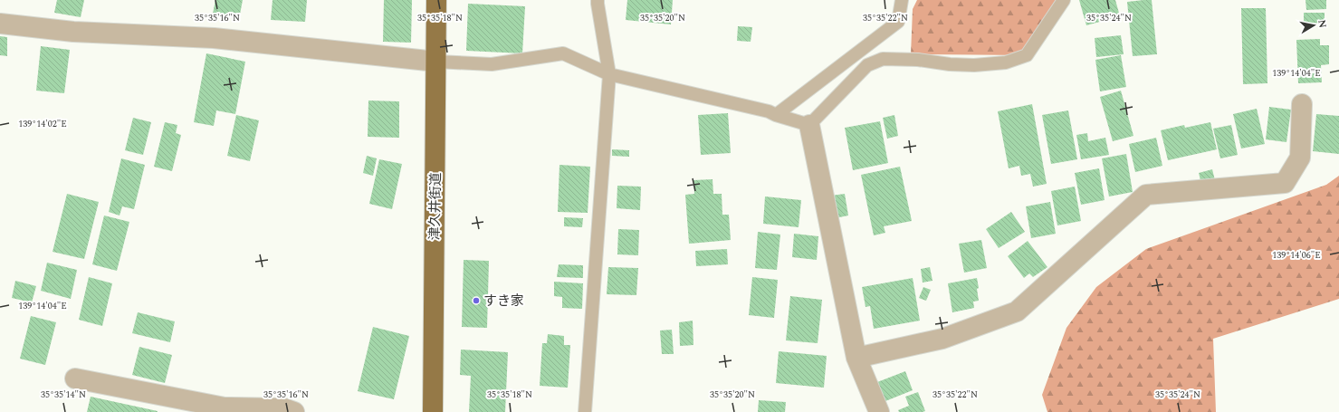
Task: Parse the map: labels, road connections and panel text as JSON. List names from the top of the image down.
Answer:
{
  "streets": {
    "highway": ["津久井街道"]
  },
  "places": ["すき家"],
  "north": "right",
  "coordinates": [
    "35°35'16\"N",
    "35°35'18\"N",
    "35°35'20\"N",
    "35°35'22\"N",
    "35°35'24\"N",
    "139°14'04\"E",
    "139°14'02\"E",
    "139°14'06\"E",
    "35°35'14\"N"
  ]
}
